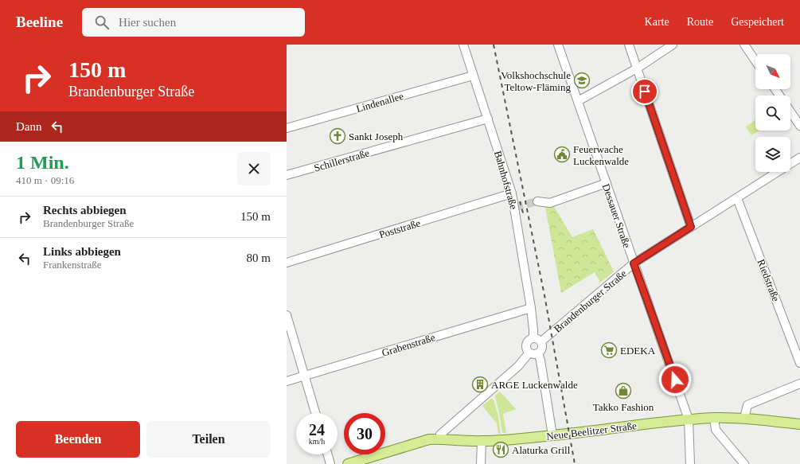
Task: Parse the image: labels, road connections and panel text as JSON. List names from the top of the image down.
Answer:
{
  "streets": {
    "main road": ["Neue Beelitzer Straße"],
    "street": [
      "Lindenallee",
      "Schillerstraße",
      "Bahnhofstraße",
      "Dessauer Straße",
      "Poststraße",
      "Riedstraße",
      "Brandenburger Straße",
      "Grabenstraße"
    ]
  },
  "crossings": [
    ["Lindenallee", "Bahnhofstraße"],
    ["Schillerstraße", "Bahnhofstraße"],
    ["Bahnhofstraße", "Poststraße"],
    ["Bahnhofstraße", "Brandenburger Straße"],
    ["Bahnhofstraße", "Grabenstraße"],
    ["Dessauer Straße", "Brandenburger Straße"],
    ["Dessauer Straße", "Neue Beelitzer Straße"],
    ["Riedstraße", "Brandenburger Straße"]
  ],
  "places": {
    "school or university": ["Volkshochschule Teltow-Fläming"],
    "church": ["Sankt Joseph"],
    "public building": ["Feuerwache Luckenwalde"],
    "supermarket": ["EDEKA"],
    "building": ["ARGE Luckenwalde"],
    "shop": ["Takko Fashion"],
    "restaurant": ["Alaturka Grill"]
  },
  "north": "bottom right",
  "page": {
    "header": "Beeline",
    "search": "Hier suchen",
    "nav": ["Karte", "Route", "Gespeichert"],
    "turn": ["150 m", "Brandenburger Straße"],
    "then": "Dann",
    "heading": ["1 Min.", "410 m · 09:16"],
    "list": [
      {
        "name": "Rechts abbiegen",
        "note": "Brandenburger Straße",
        "value": "150 m"
      },
      {
        "name": "Links abbiegen",
        "note": "Frankenstraße",
        "value": "80 m"
      }
    ],
    "speed": "24 km/h",
    "limit": "30",
    "buttons": ["Beenden", "Teilen"]
  }
}
